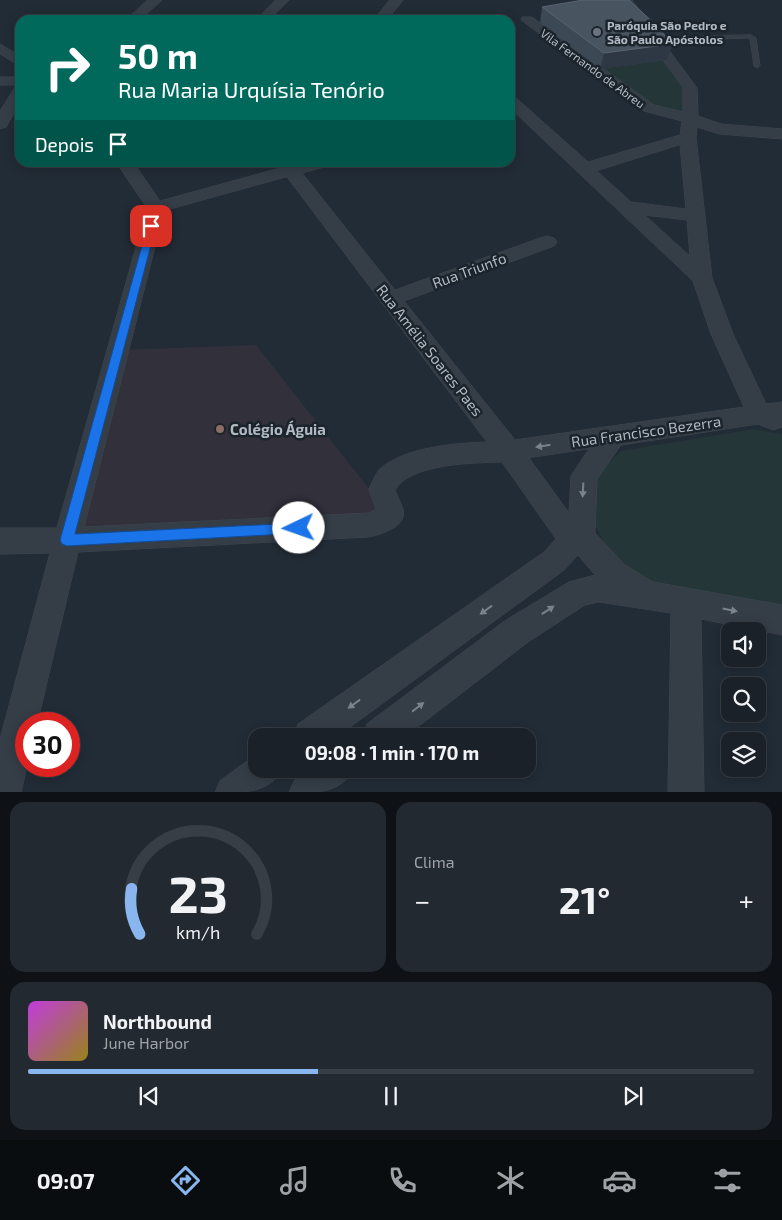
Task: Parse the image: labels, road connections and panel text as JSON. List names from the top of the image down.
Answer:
{
  "streets": {
    "street": [
      "Vila Fernando de Abreu",
      "Rua Triunfo",
      "Rua Amélia Soares Paes",
      "Rua Francisco Bezerra"
    ]
  },
  "crossings": [
    ["Rua Triunfo", "Rua Amélia Soares Paes"],
    ["Rua Amélia Soares Paes", "Rua Francisco Bezerra"]
  ],
  "places": ["Paróquia São Pedro e São Paulo Apóstolos", "Colégio Águia"],
  "page": {
    "turn": ["50 m", "Rua Maria Urquísia Tenório"],
    "then": "Depois",
    "limit": "30",
    "trip": "09:08 · 1 min · 170 m",
    "tile": "Clima",
    "heat": ["−", "21°", "+"],
    "song": ["Northbound", "June Harbor"],
    "tabs": "09:07",
    "gauge": ["23", "km/h"]
  }
}
